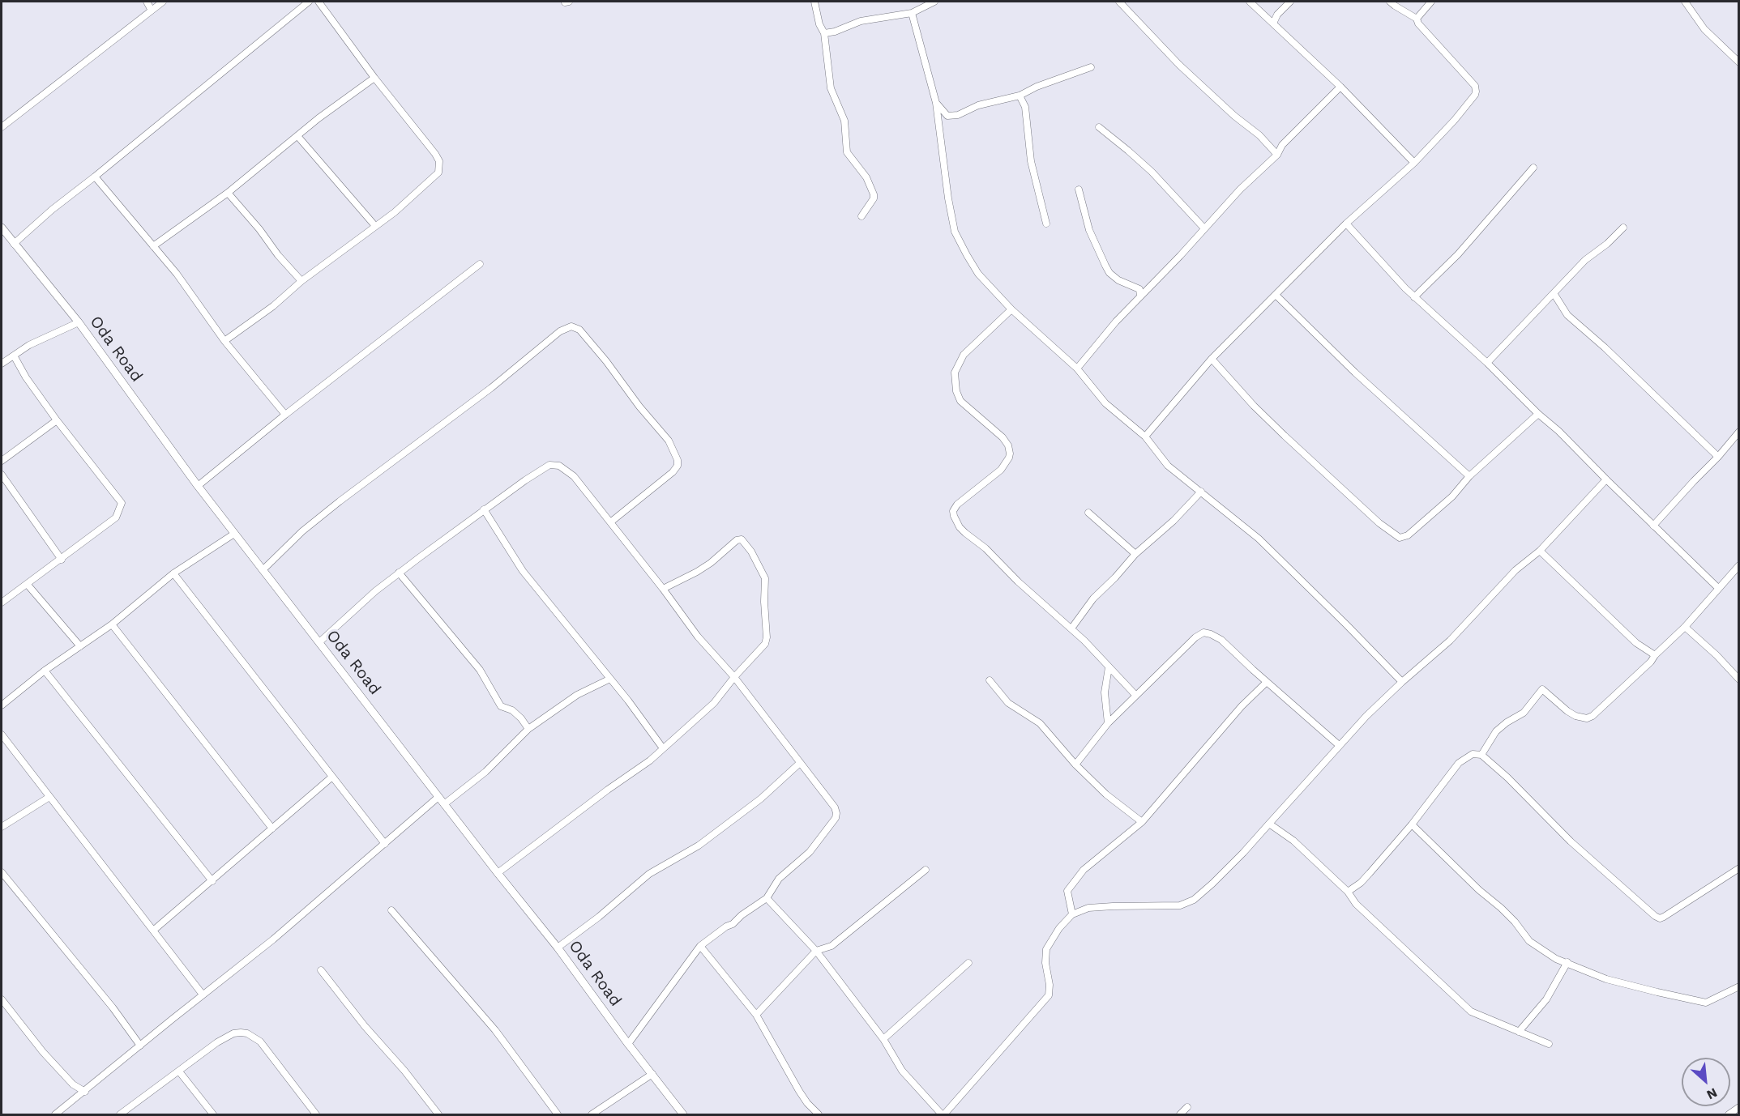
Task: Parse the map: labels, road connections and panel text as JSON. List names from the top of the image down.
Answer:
{
  "streets": {
    "street": ["Oda Road"]
  },
  "north": "bottom right"
}
